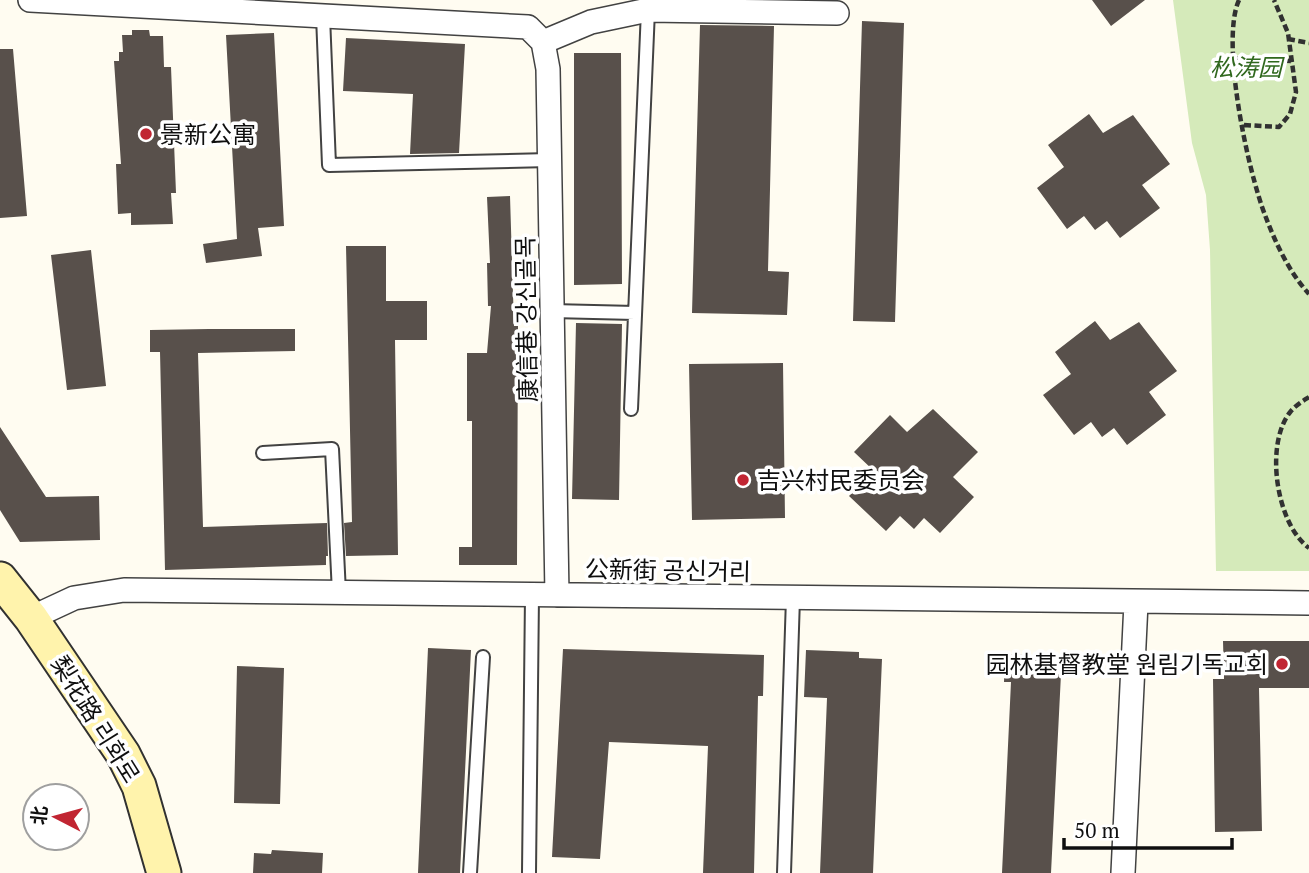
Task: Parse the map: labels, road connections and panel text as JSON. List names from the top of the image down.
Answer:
{
  "streets": {
    "street": ["康信巷 강신골목", "公新街 공신거리", "梨花路 리화로"]
  },
  "crossings": [
    ["康信巷 강신골목", "公新街 공신거리"],
    ["公新街 공신거리", "梨花路 리화로"]
  ],
  "parks": ["松涛园"],
  "places": ["景新公寓", "吉兴村民委员会", "园林基督教堂 원림기독교회"],
  "scale_bar": "50 m",
  "north": "left"
}
